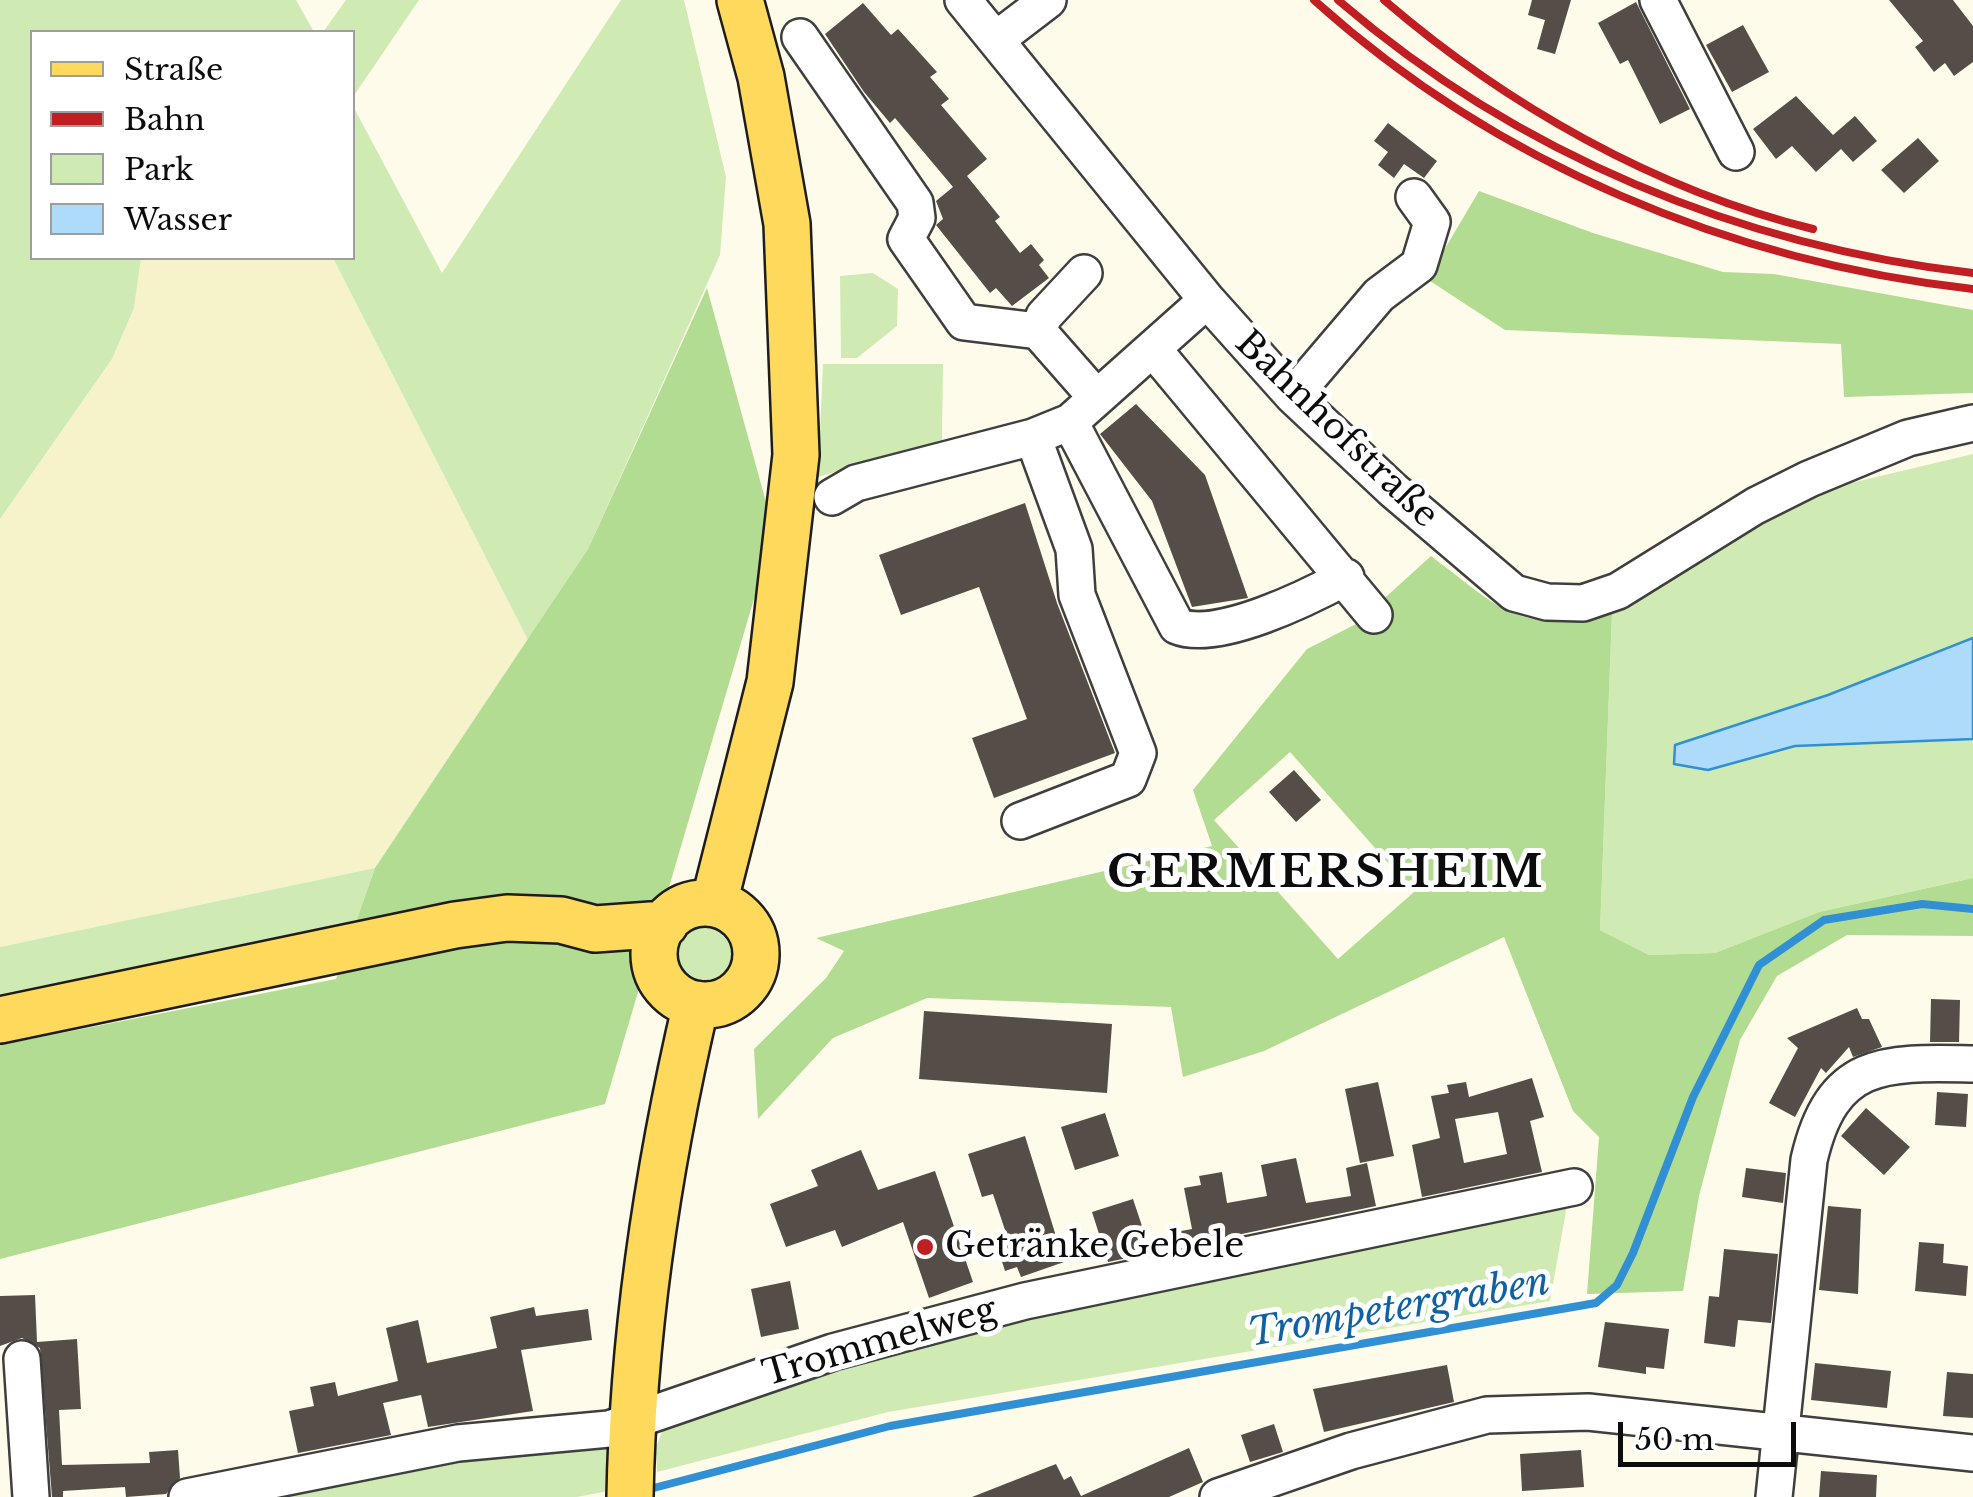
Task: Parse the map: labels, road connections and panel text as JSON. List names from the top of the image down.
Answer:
{
  "streets": {
    "street": ["Bahnhofstraße", "Trommelweg"]
  },
  "districts": ["GERMERSHEIM"],
  "water": ["Trompetergraben"],
  "places": ["Getränke Gebele"],
  "legend": [
    "Straße",
    "Bahn",
    "Park",
    "Wasser"
  ],
  "scale_bar": "50 m"
}
